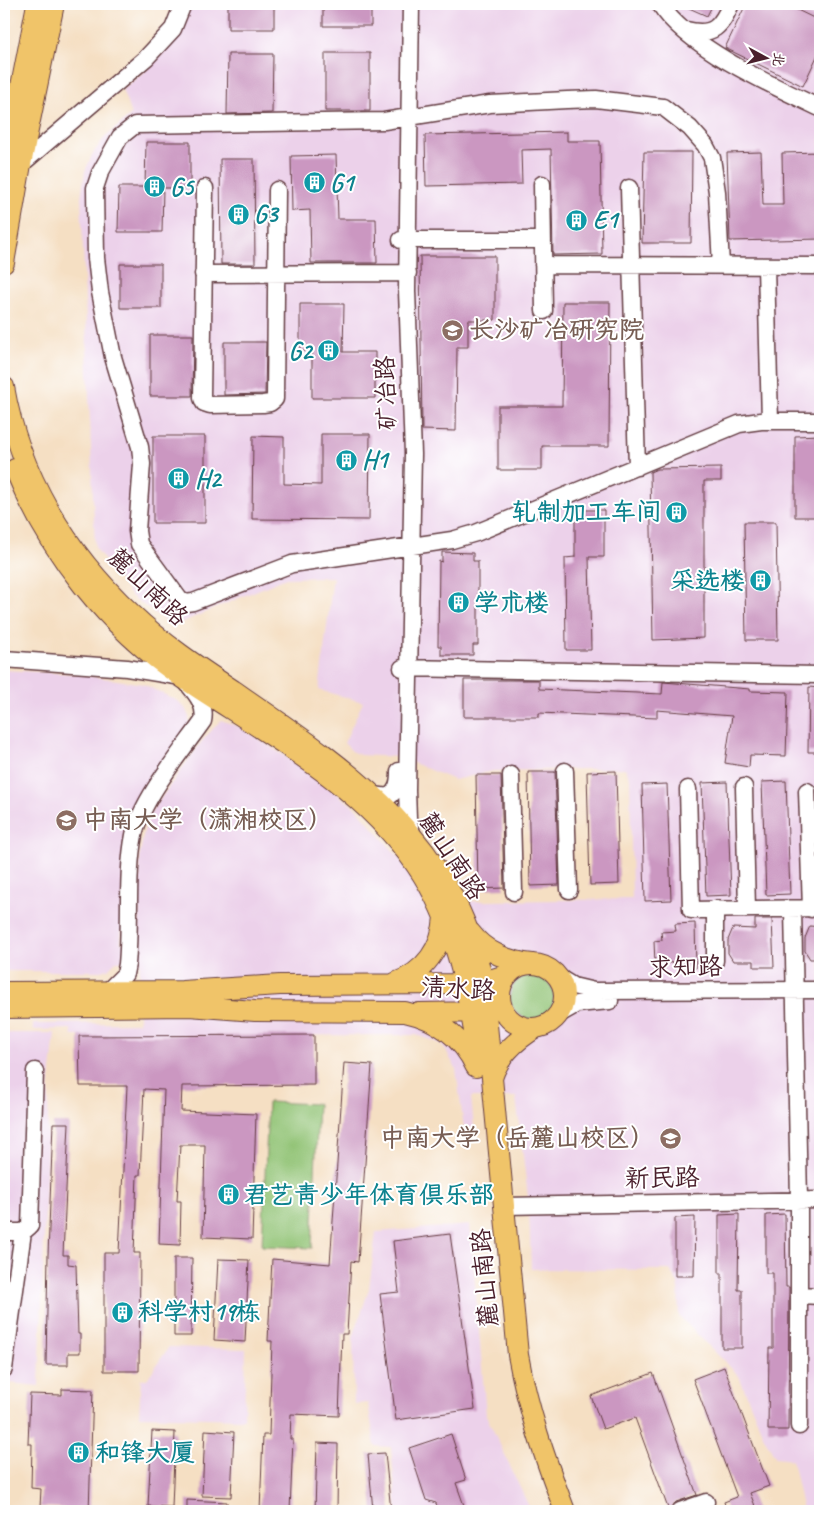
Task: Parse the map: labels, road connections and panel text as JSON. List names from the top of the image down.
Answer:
{
  "streets": {
    "main road": ["麓山南路", "清水路"],
    "street": ["矿冶路", "求知路", "新民路"]
  },
  "crossings": [
    ["矿冶路", "麓山南路"],
    ["麓山南路", "清水路"],
    ["麓山南路", "新民路"],
    ["求知路", "清水路"]
  ],
  "places": {
    "building": [
      "G1",
      "G5",
      "G3",
      "E1",
      "G2",
      "H1",
      "H2",
      "轧制加工车间",
      "采选楼",
      "学术楼",
      "君艺青少年体育俱乐部",
      "科学村19栋",
      "和锋大厦"
    ],
    "school or university": ["长沙矿冶研究院", "中南大学（潇湘校区）", "中南大学（岳麓山校区）"]
  },
  "north": "right"
}
